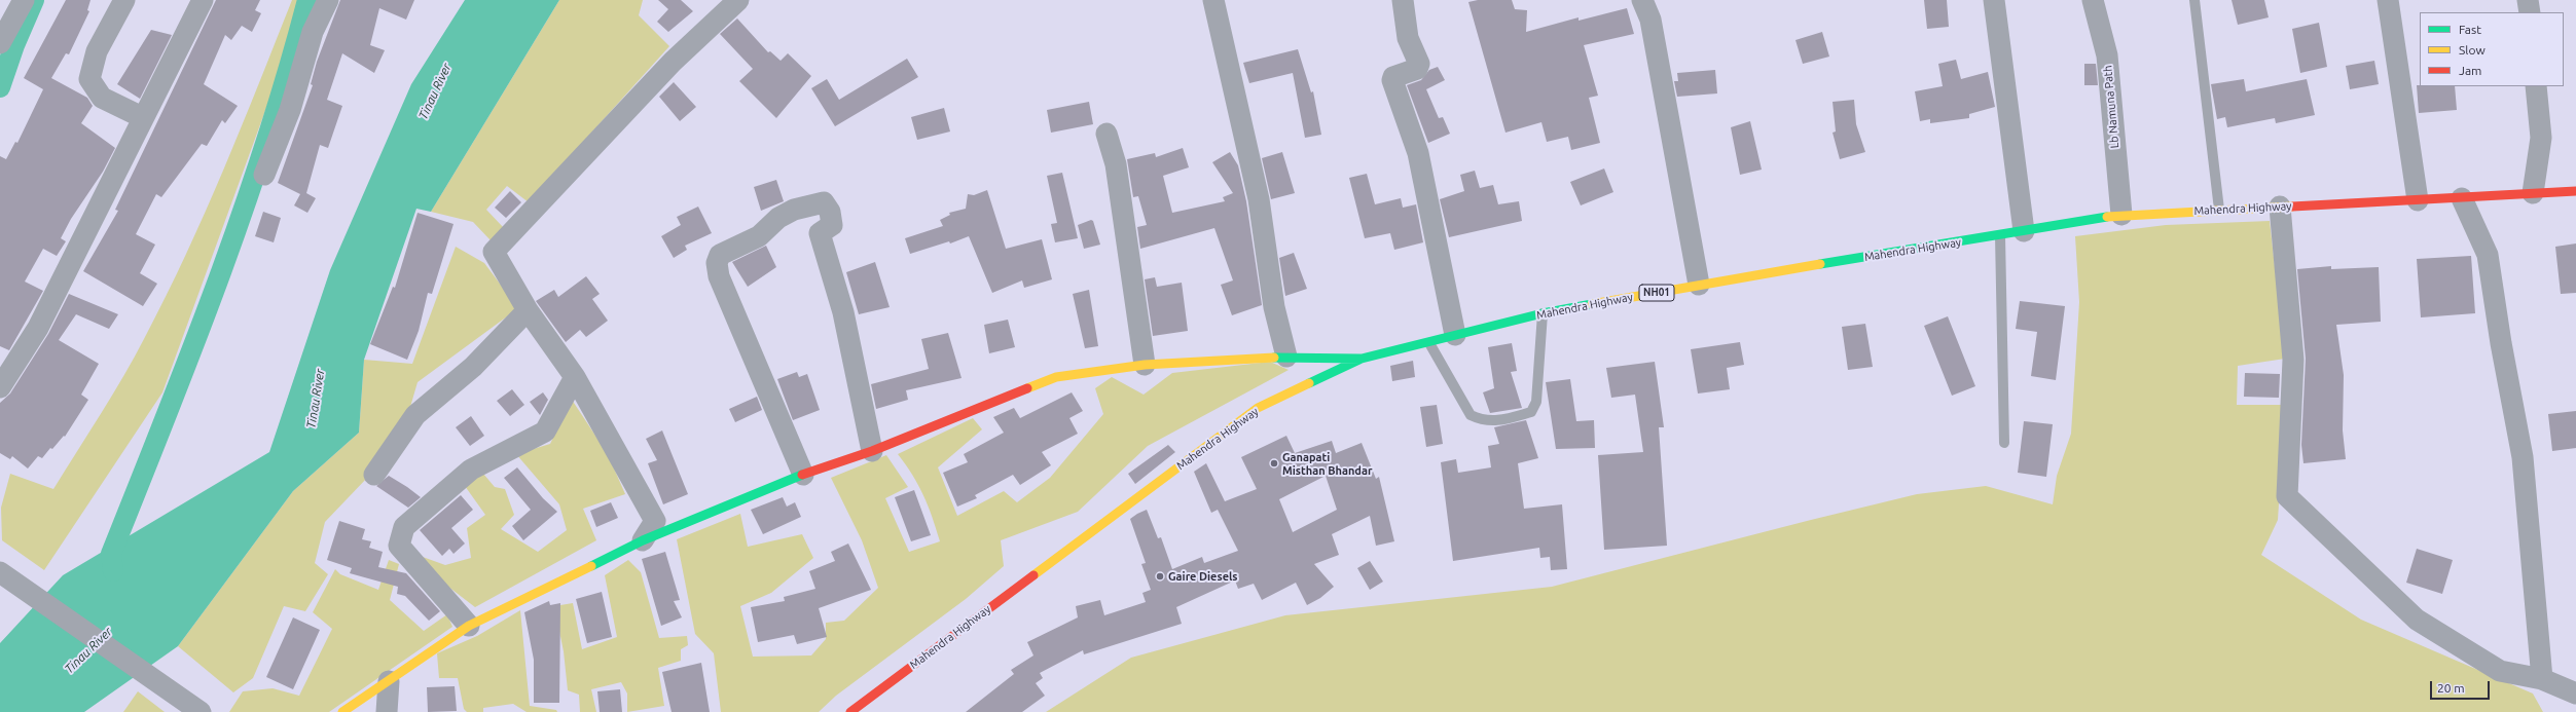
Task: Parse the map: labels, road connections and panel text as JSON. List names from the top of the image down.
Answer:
{
  "streets": {
    "main road": ["Mahendra Highway", "NH01"],
    "street": ["Lb Namuna Path"]
  },
  "crossings": [
    ["Lb Namuna Path", "Mahendra Highway"]
  ],
  "water": ["Tinau River"],
  "places": ["Ganapati Misthan Bhandar", "Gaire Diesels"],
  "legend": ["Fast", "Slow", "Jam"],
  "scale_bar": "20 m"
}
